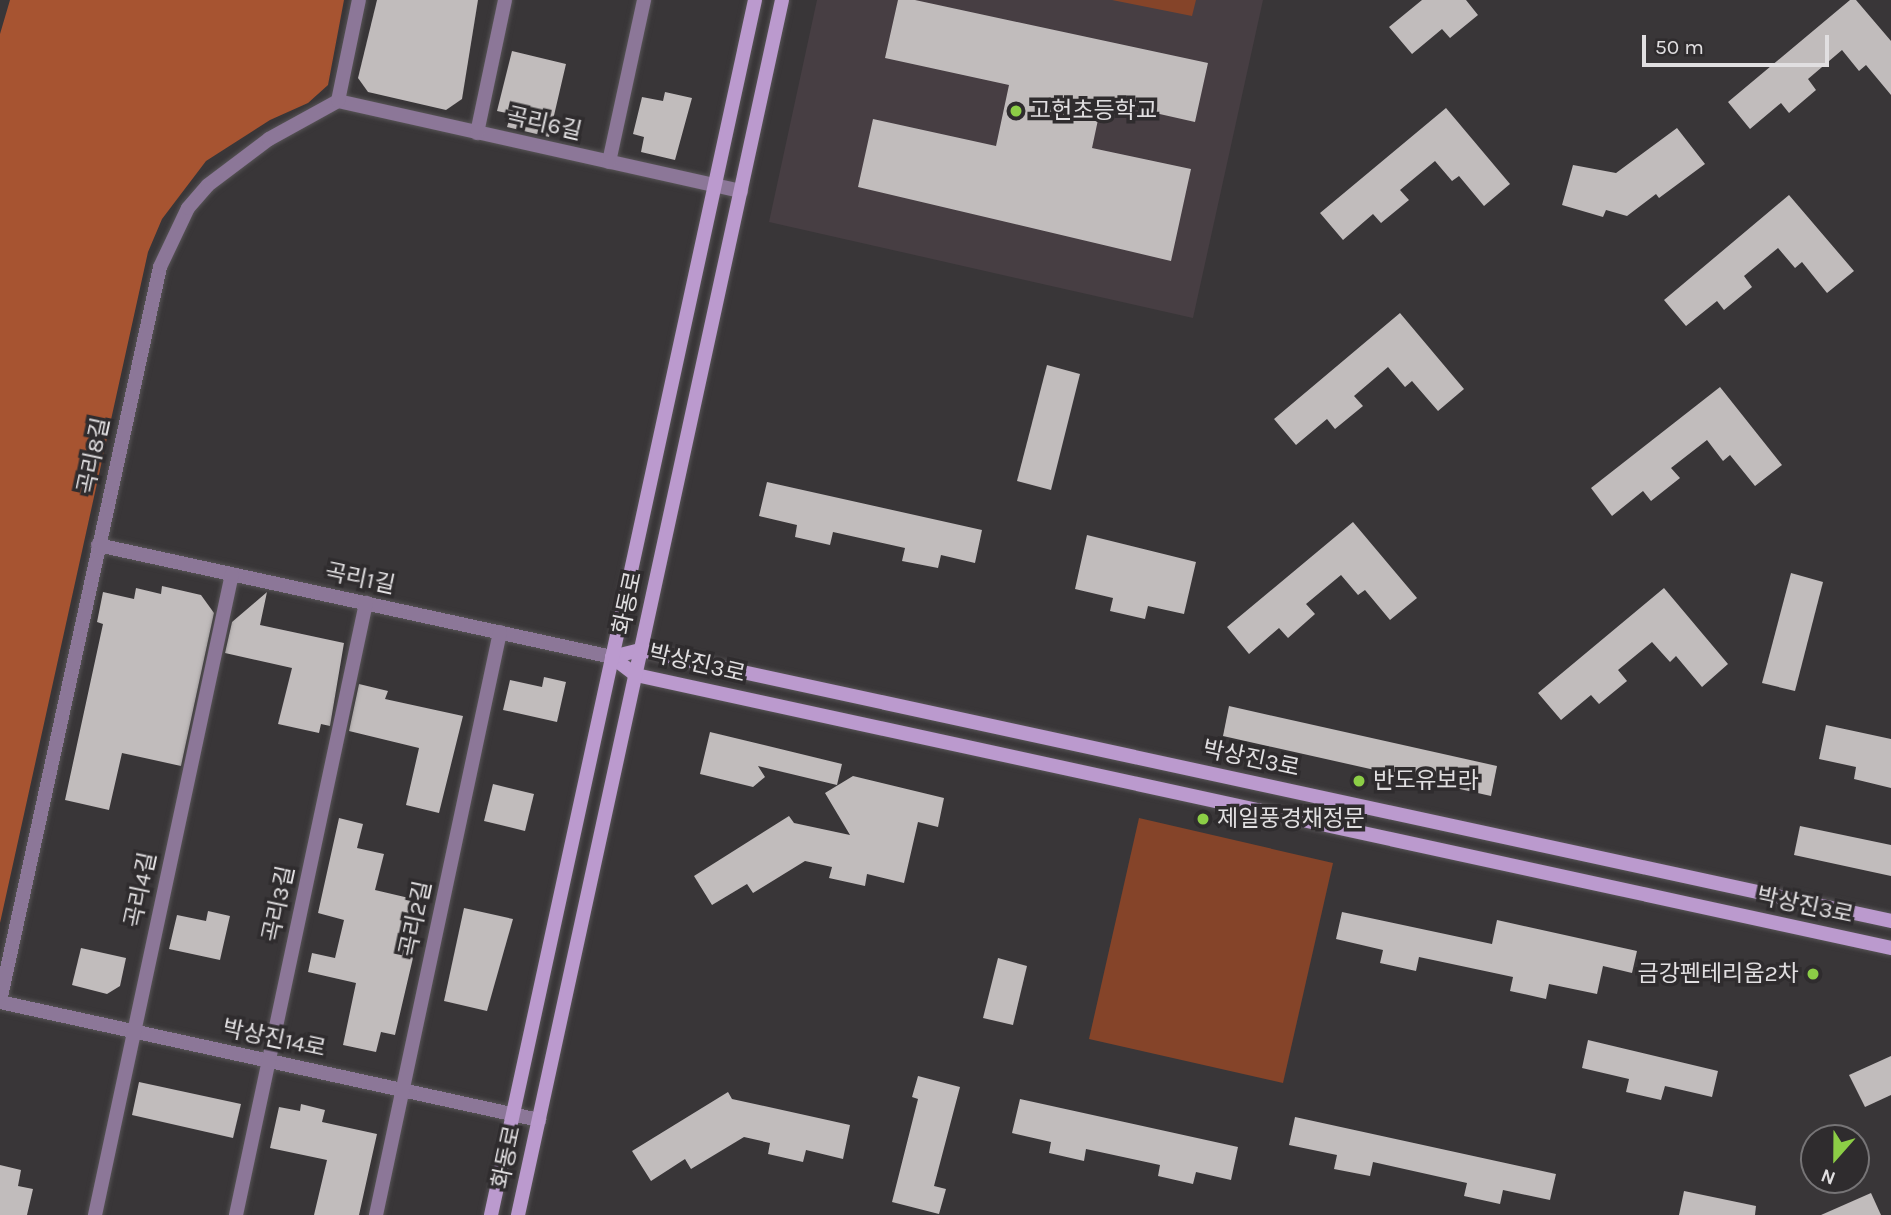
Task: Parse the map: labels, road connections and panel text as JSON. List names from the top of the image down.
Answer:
{
  "streets": {
    "street": [
      "곡리6길",
      "곡리8길",
      "곡리1길",
      "화동로",
      "박상진3로",
      "곡리4길",
      "곡리3길",
      "곡리2길",
      "박상진14로"
    ]
  },
  "crossings": [
    ["곡리6길", "곡리8길"],
    ["곡리6길", "화동로"],
    ["곡리8길", "곡리1길"],
    ["곡리8길", "박상진14로"],
    ["곡리1길", "화동로"],
    ["곡리1길", "박상진3로"],
    ["곡리1길", "곡리4길"],
    ["곡리1길", "곡리3길"],
    ["곡리1길", "곡리2길"],
    ["화동로", "박상진3로"],
    ["화동로", "박상진14로"],
    ["곡리4길", "박상진14로"],
    ["곡리3길", "박상진14로"],
    ["곡리2길", "박상진14로"]
  ],
  "places": [
    "고헌초등학교",
    "반도유보라",
    "제일풍경채정문",
    "금강펜테리움2차"
  ],
  "scale_bar": "50 m",
  "north": "bottom"
}
